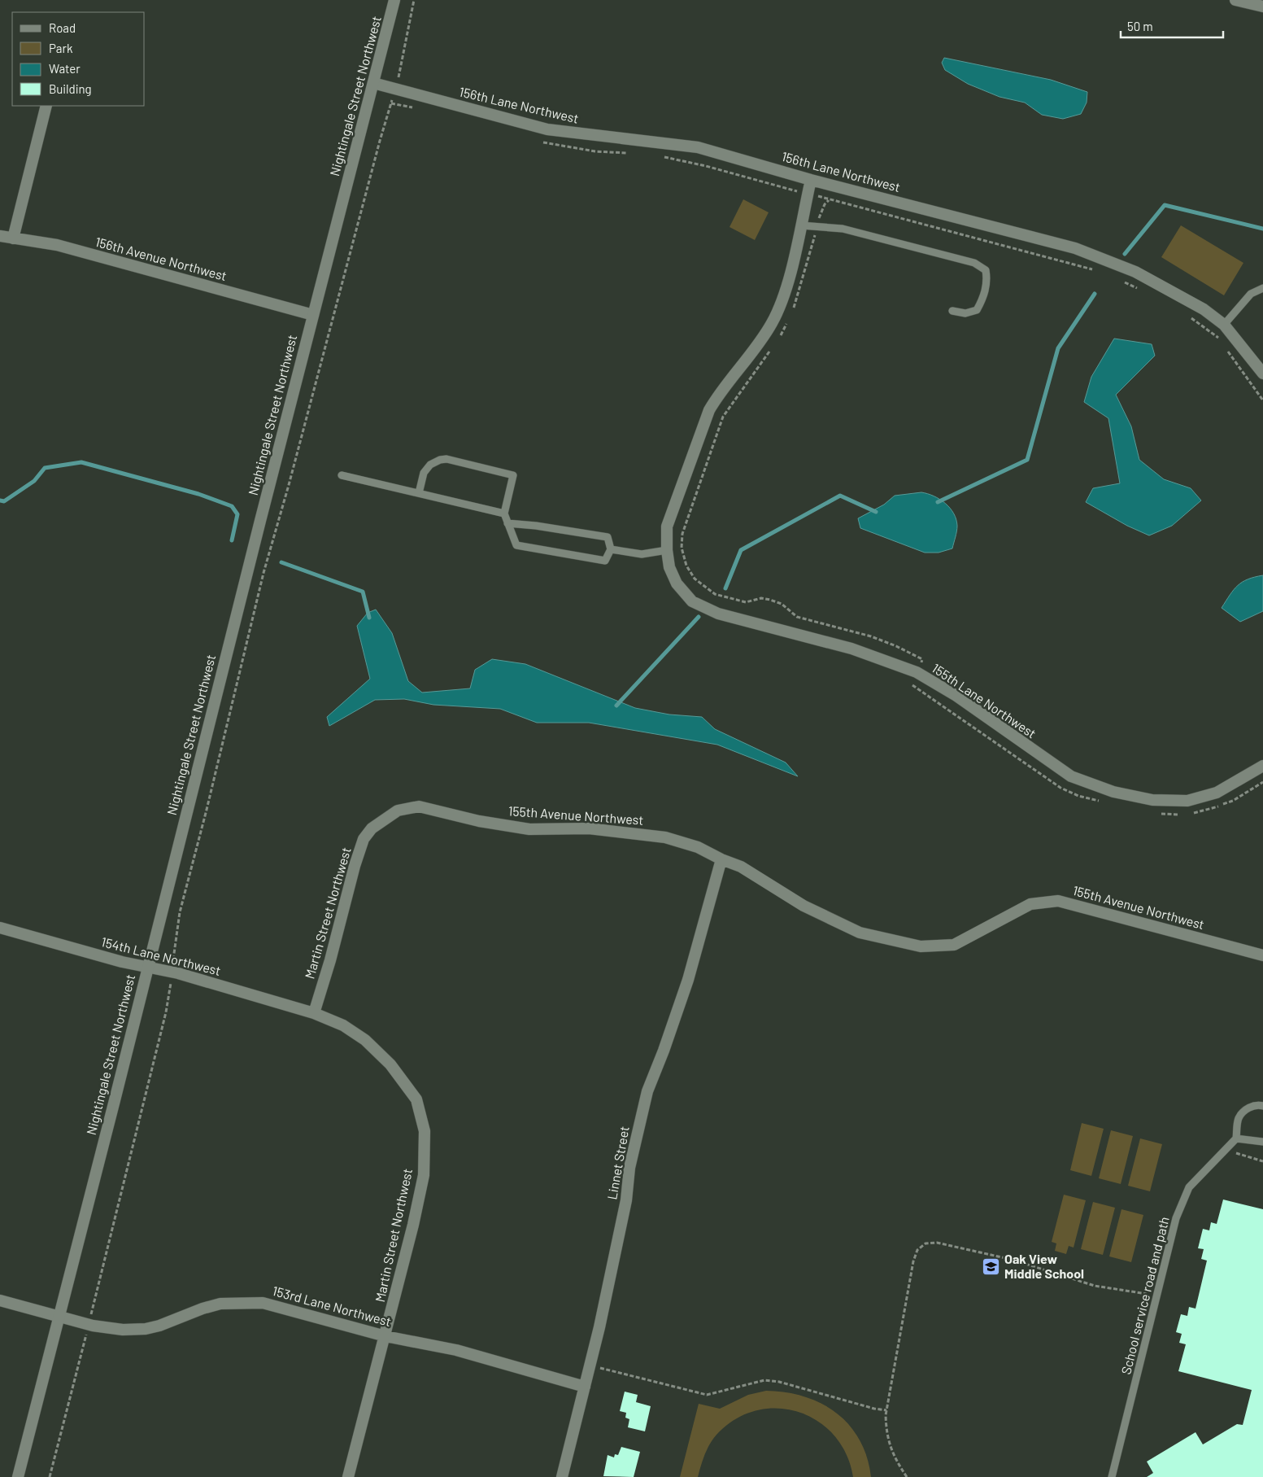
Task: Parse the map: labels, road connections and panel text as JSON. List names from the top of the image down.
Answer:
{
  "streets": {
    "street": [
      "Nightingale Street Northwest",
      "156th Lane Northwest",
      "156th Avenue Northwest",
      "155th Lane Northwest",
      "155th Avenue Northwest",
      "Martin Street Northwest",
      "154th Lane Northwest",
      "Linnet Street",
      "153rd Lane Northwest"
    ],
    "lane": ["School service road and path"]
  },
  "crossings": [
    ["Nightingale Street Northwest", "156th Lane Northwest"],
    ["Nightingale Street Northwest", "156th Avenue Northwest"],
    ["Nightingale Street Northwest", "154th Lane Northwest"],
    ["Nightingale Street Northwest", "153rd Lane Northwest"],
    ["156th Lane Northwest", "155th Lane Northwest"],
    ["155th Avenue Northwest", "Martin Street Northwest"],
    ["155th Avenue Northwest", "Linnet Street"],
    ["Martin Street Northwest", "154th Lane Northwest"],
    ["Martin Street Northwest", "153rd Lane Northwest"],
    ["Linnet Street", "153rd Lane Northwest"]
  ],
  "places": {
    "school or university": ["Oak View Middle School"]
  },
  "legend": [
    "Road",
    "Park",
    "Water",
    "Building"
  ],
  "scale_bar": "50 m"
}
